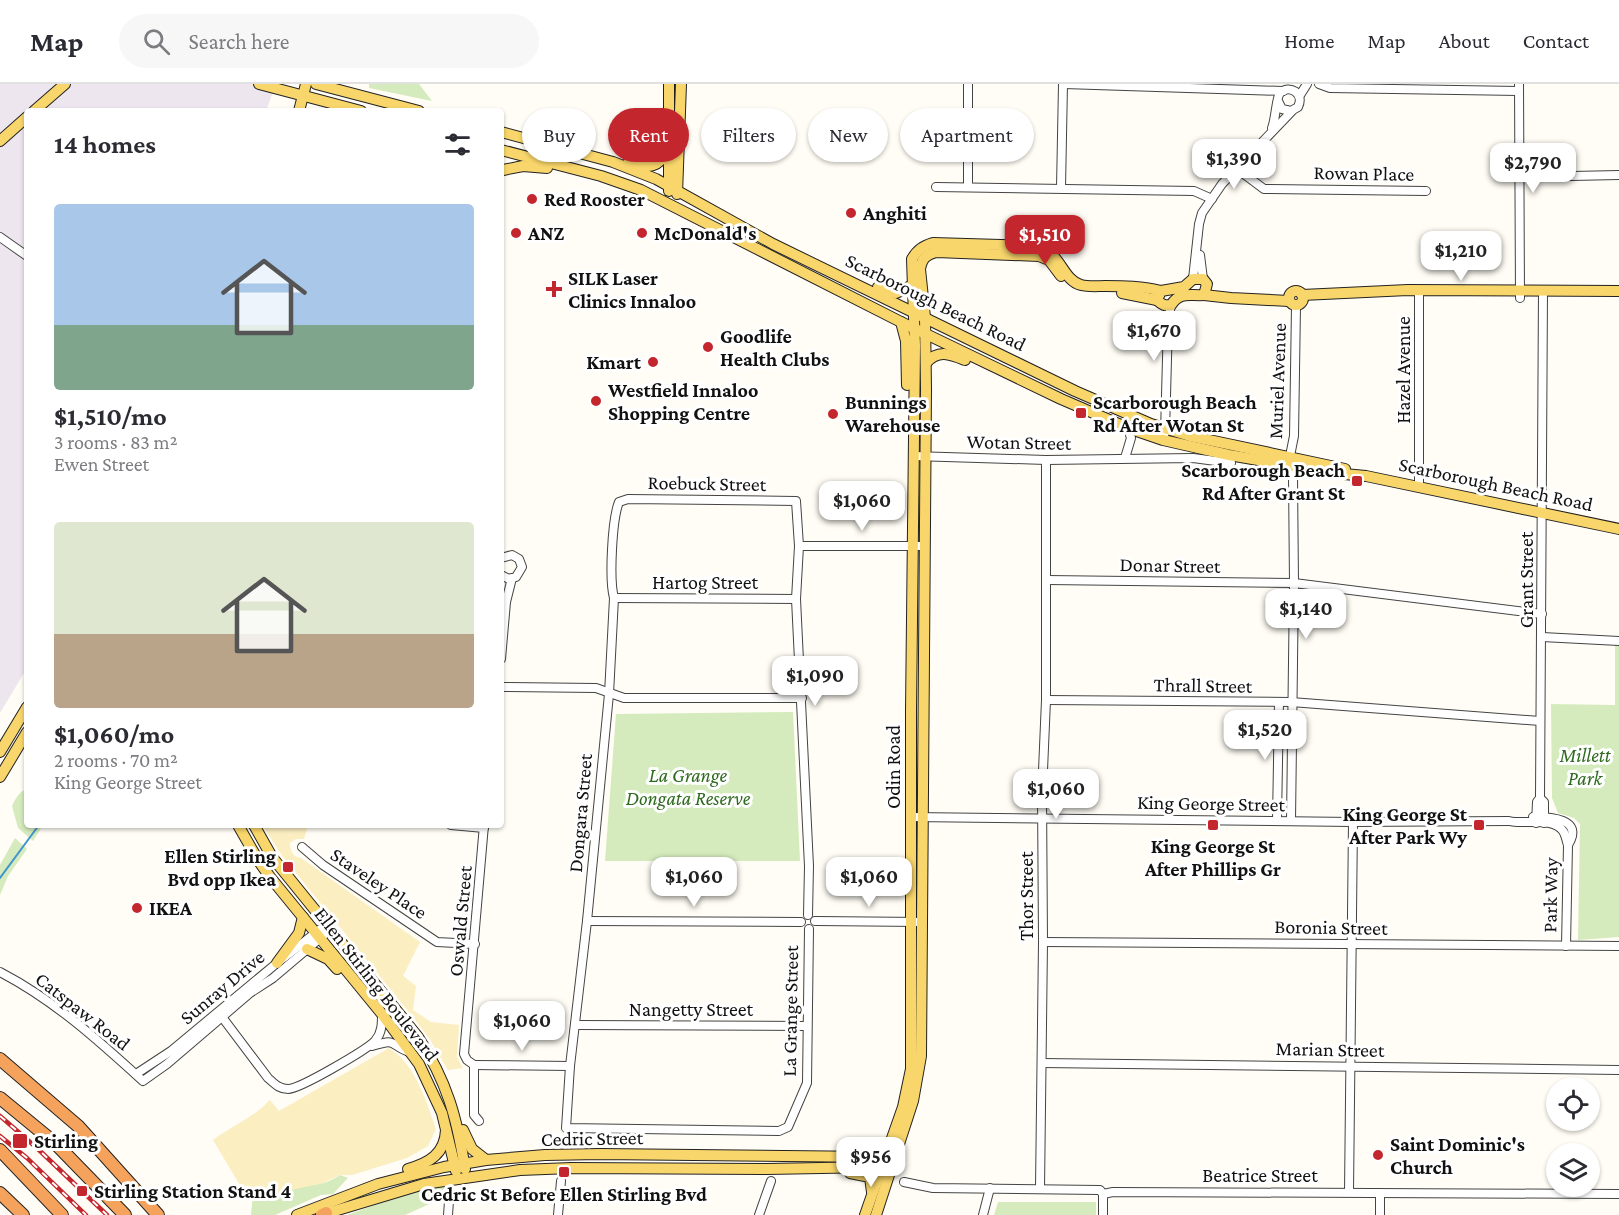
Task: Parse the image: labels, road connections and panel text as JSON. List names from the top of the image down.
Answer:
{
  "streets": {
    "main road": [
      "Scarborough Beach Road",
      "Odin Road",
      "Ellen Stirling Boulevard",
      "Cedric Street"
    ],
    "street": [
      "Rowan Place",
      "Hazel Avenue",
      "Muriel Avenue",
      "Wotan Street",
      "Roebuck Street",
      "Donar Street",
      "Grant Street",
      "Hartog Street",
      "Thrall Street",
      "King George Street",
      "Dongara Street",
      "Staveley Place",
      "Park Way",
      "Thor Street",
      "Oswald Street",
      "Boronia Street",
      "Sunray Drive",
      "Nangetty Street",
      "Catspaw Road",
      "La Grange Street",
      "Marian Street",
      "Beatrice Street"
    ]
  },
  "crossings": [
    ["Scarborough Beach Road", "Hazel Avenue"],
    ["Scarborough Beach Road", "Muriel Avenue"],
    ["Scarborough Beach Road", "Grant Street"],
    ["Scarborough Beach Road", "Odin Road"],
    ["Muriel Avenue", "Donar Street"],
    ["Muriel Avenue", "Thrall Street"],
    ["Muriel Avenue", "King George Street"],
    ["Wotan Street", "Odin Road"],
    ["Wotan Street", "Thor Street"],
    ["Roebuck Street", "Dongara Street"],
    ["Donar Street", "Grant Street"],
    ["Donar Street", "Thor Street"],
    ["Grant Street", "Thrall Street"],
    ["Grant Street", "King George Street"],
    ["Hartog Street", "Dongara Street"],
    ["Thrall Street", "Thor Street"],
    ["Odin Road", "King George Street"],
    ["Odin Road", "Cedric Street"],
    ["King George Street", "Park Way"],
    ["King George Street", "Thor Street"],
    ["Dongara Street", "Nangetty Street"],
    ["Dongara Street", "La Grange Street"],
    ["Staveley Place", "Oswald Street"],
    ["Park Way", "Boronia Street"],
    ["Thor Street", "Boronia Street"],
    ["Thor Street", "Marian Street"],
    ["Thor Street", "Beatrice Street"],
    ["Ellen Stirling Boulevard", "Sunray Drive"],
    ["Ellen Stirling Boulevard", "Cedric Street"],
    ["Sunray Drive", "Catspaw Road"],
    ["Nangetty Street", "La Grange Street"]
  ],
  "parks": ["Millett Park", "La Grange Dongata Reserve"],
  "places": {
    "other": [
      "Red Rooster",
      "Anghiti",
      "ANZ",
      "McDonald's",
      "Goodlife Health Clubs",
      "Kmart",
      "Westfield Innaloo Shopping Centre",
      "Bunnings Warehouse",
      "IKEA",
      "Saint Dominic's Church"
    ],
    "health": ["SILK Laser Clinics Innaloo"],
    "transit": [
      "Scarborough Beach Rd After Wotan St",
      "Scarborough Beach Rd After Grant St",
      "King George St After Phillips Gr",
      "King George St After Park Wy",
      "Ellen Stirling Bvd opp Ikea",
      "Stirling",
      "Cedric St Before Ellen Stirling Bvd",
      "Stirling Station Stand 4"
    ]
  },
  "page": {
    "header": "Map",
    "search": "Search here",
    "nav": [
      "Home",
      "Map",
      "About",
      "Contact"
    ],
    "chip": [
      "Buy",
      "Rent",
      "Filters",
      "New",
      "Apartment"
    ],
    "heading": "14 homes",
    "price": [
      "$1,390",
      "$2,790",
      "$1,510",
      "$1,210",
      "$1,670",
      "$1,060",
      "$1,140",
      "$1,090",
      "$1,520",
      "$1,060",
      "$1,060",
      "$1,060",
      "$1,060",
      "$956"
    ],
    "list": [
      {
        "name": "$1,510/mo",
        "note": "3 rooms · 83 m² · Ewen Street"
      },
      {
        "name": "$1,060/mo",
        "note": "2 rooms · 70 m² · King George Street"
      }
    ]
  }
}
